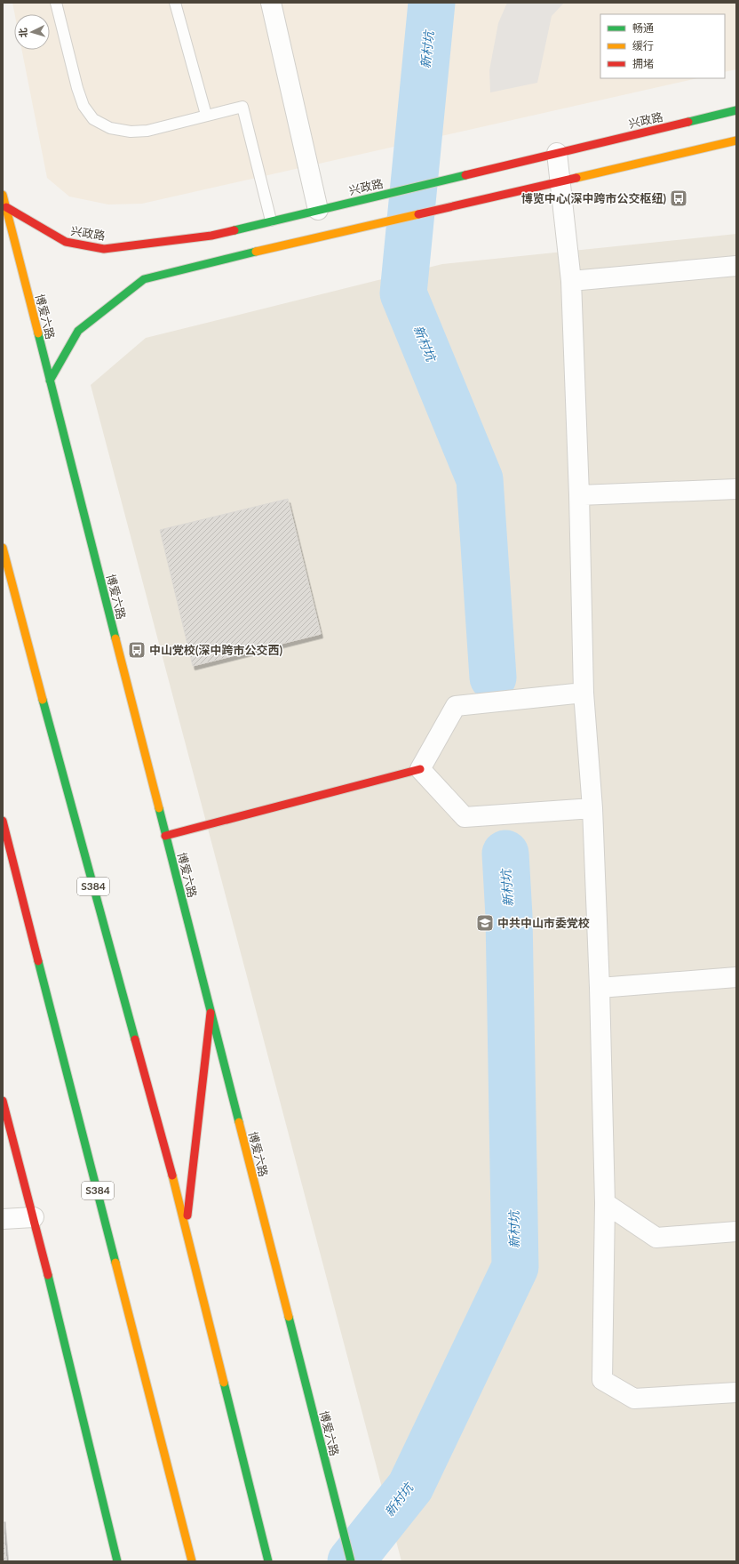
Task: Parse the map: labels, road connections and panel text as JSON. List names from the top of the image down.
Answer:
{
  "streets": {
    "main road": ["兴政路", "博爱六路", "S384"]
  },
  "crossings": [
    ["兴政路", "博爱六路"]
  ],
  "water": ["新村坑"],
  "places": {
    "bus stop": ["博览中心(深中跨市公交枢纽)", "中山党校(深中跨市公交西)"],
    "school or university": ["中共中山市委党校"]
  },
  "legend": ["畅通", "缓行", "拥堵"],
  "north": "left"
}
